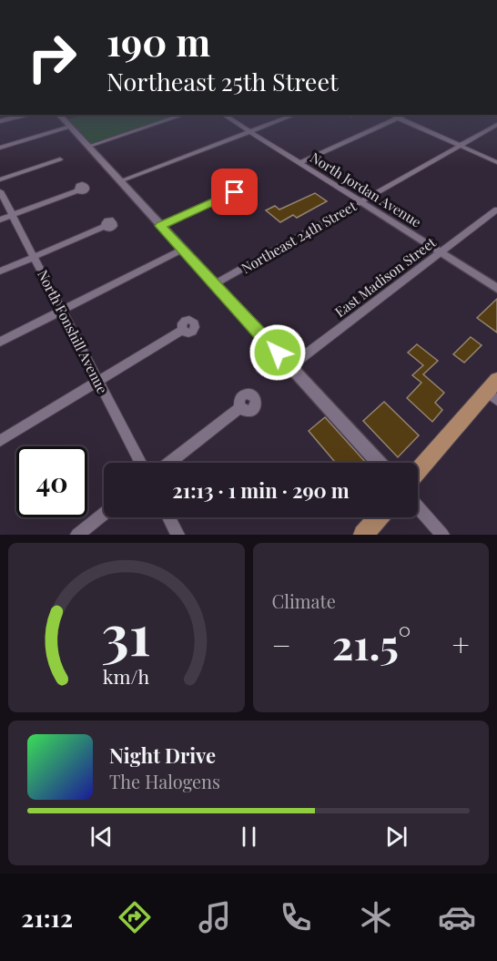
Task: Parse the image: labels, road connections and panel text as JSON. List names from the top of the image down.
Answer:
{
  "streets": {
    "street": [
      "North Jordan Avenue",
      "Northeast 24th Street",
      "East Madison Street",
      "North Fonshill Avenue"
    ]
  },
  "crossings": [
    ["North Jordan Avenue", "Northeast 24th Street"],
    ["North Jordan Avenue", "East Madison Street"]
  ],
  "page": {
    "turn": ["190 m", "Northeast 25th Street"],
    "limit": "40",
    "trip": "21:13 · 1 min · 290 m",
    "tile": "Climate",
    "heat": ["−", "21.5°", "+"],
    "song": ["Night Drive", "The Halogens"],
    "tabs": "21:12",
    "gauge": ["31", "km/h"]
  }
}
